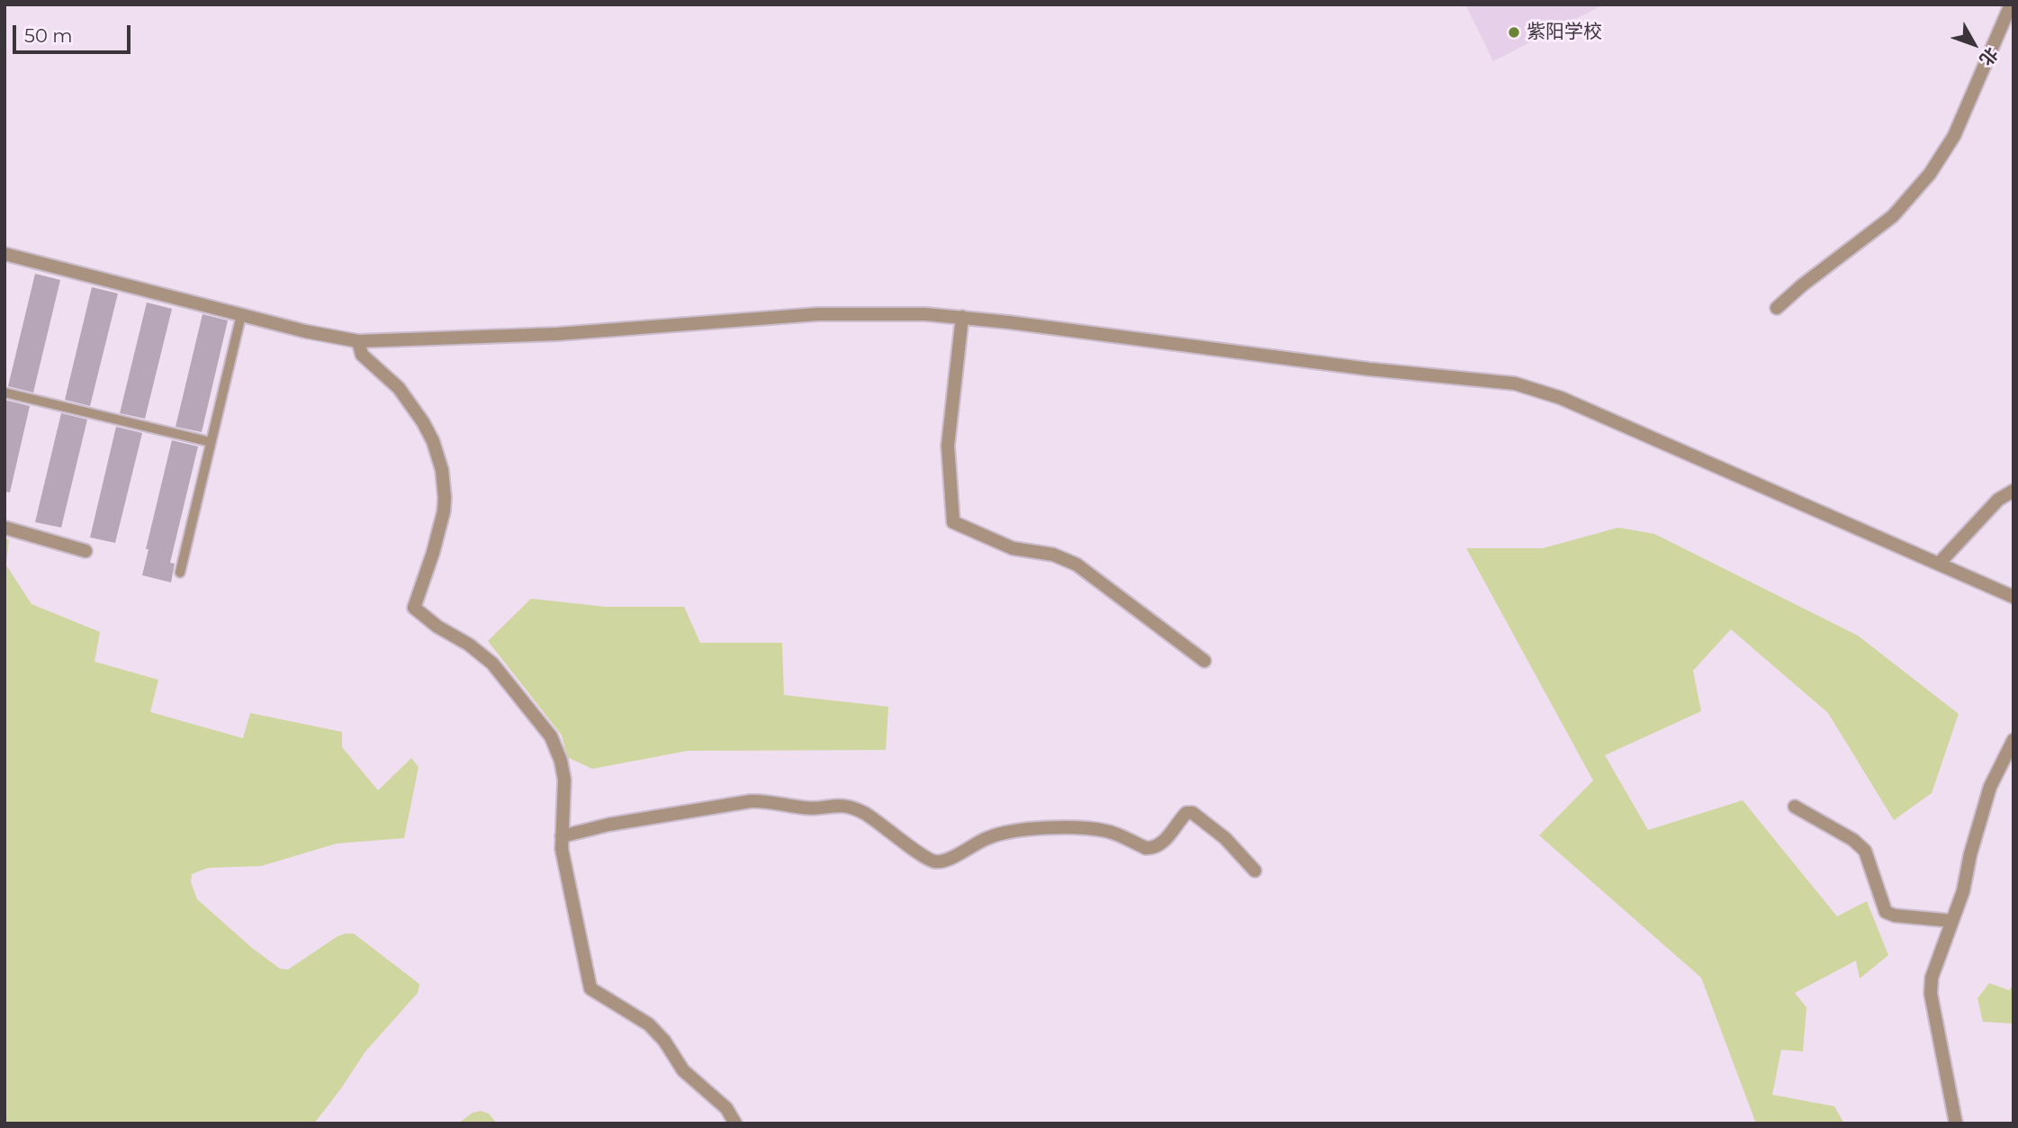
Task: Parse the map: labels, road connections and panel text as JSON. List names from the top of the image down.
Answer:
{
  "places": ["紫阳学校"],
  "scale_bar": "50 m",
  "north": "bottom right"
}
